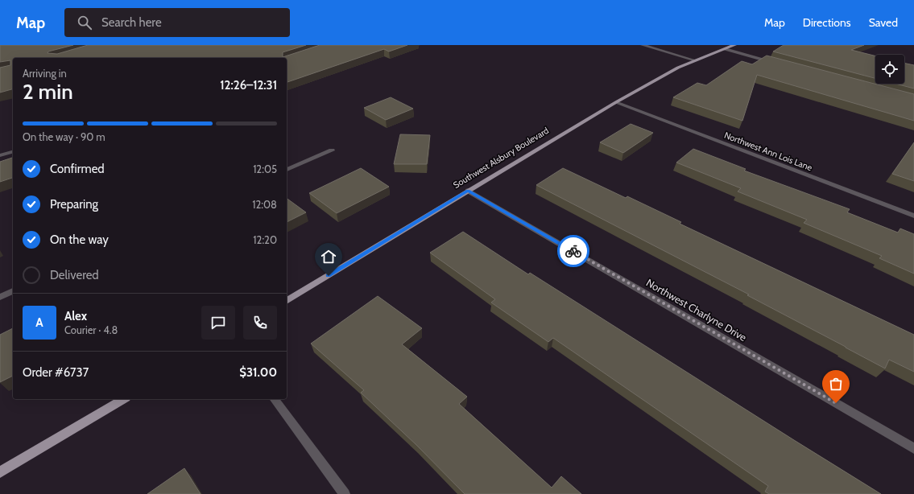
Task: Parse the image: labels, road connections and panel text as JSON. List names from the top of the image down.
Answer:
{
  "streets": {
    "main road": ["Southwest Alsbury Boulevard"],
    "street": ["Northwest Ann Lois Lane", "Northwest Charlyne Drive"]
  },
  "crossings": [
    ["Northwest Ann Lois Lane", "Southwest Alsbury Boulevard"],
    ["Southwest Alsbury Boulevard", "Northwest Charlyne Drive"]
  ],
  "page": {
    "header": "Map",
    "search": "Search here",
    "nav": ["Map", "Directions", "Saved"],
    "heading": ["2 min", "Arriving in", "12:26–12:31"],
    "panel": [
      "Alex",
      "Courier · 4.8",
      "Order #6737",
      "$31.00"
    ],
    "bar": "On the way · 90 m",
    "list": [
      ["Confirmed", "12:05"],
      ["Preparing", "12:08"],
      ["On the way", "12:20"],
      "Delivered"
    ],
    "round": "A"
  }
}
